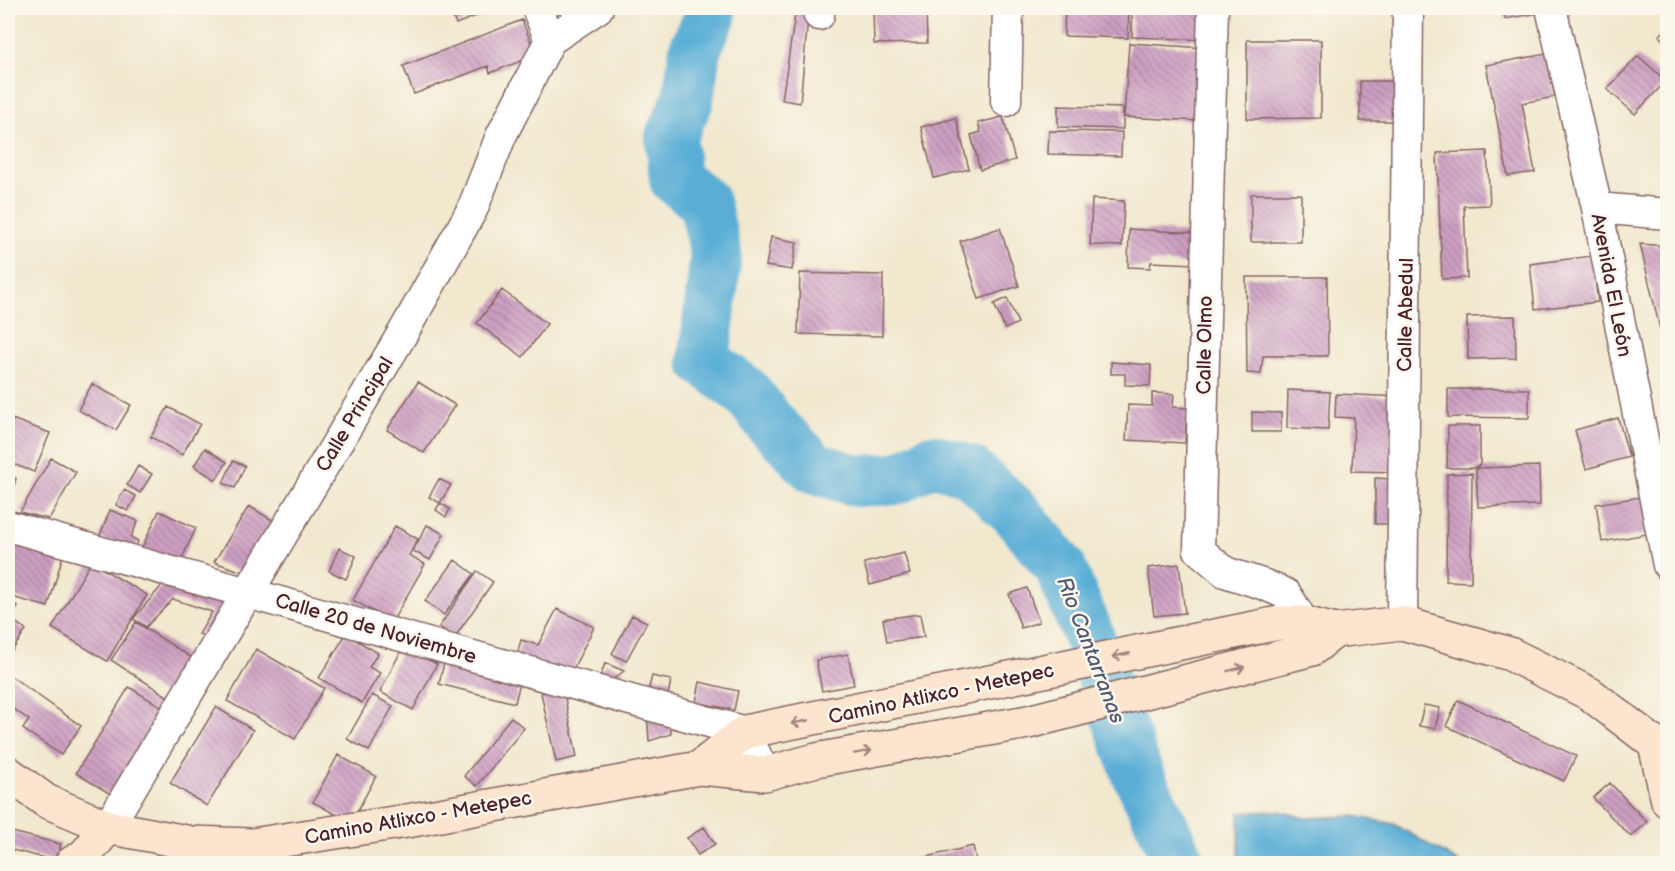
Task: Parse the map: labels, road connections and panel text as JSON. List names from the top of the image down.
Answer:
{
  "streets": {
    "main road": ["Camino Atlixco - Metepec"],
    "street": [
      "Avenida El León",
      "Calle Abedul",
      "Calle Olmo",
      "Calle Principal",
      "Calle 20 de Noviembre"
    ]
  },
  "crossings": [
    ["Calle Abedul", "Camino Atlixco - Metepec"],
    ["Calle Olmo", "Camino Atlixco - Metepec"],
    ["Calle Principal", "Calle 20 de Noviembre"],
    ["Calle Principal", "Camino Atlixco - Metepec"],
    ["Calle 20 de Noviembre", "Camino Atlixco - Metepec"]
  ],
  "water": ["Rio Cantarranas"]
}
